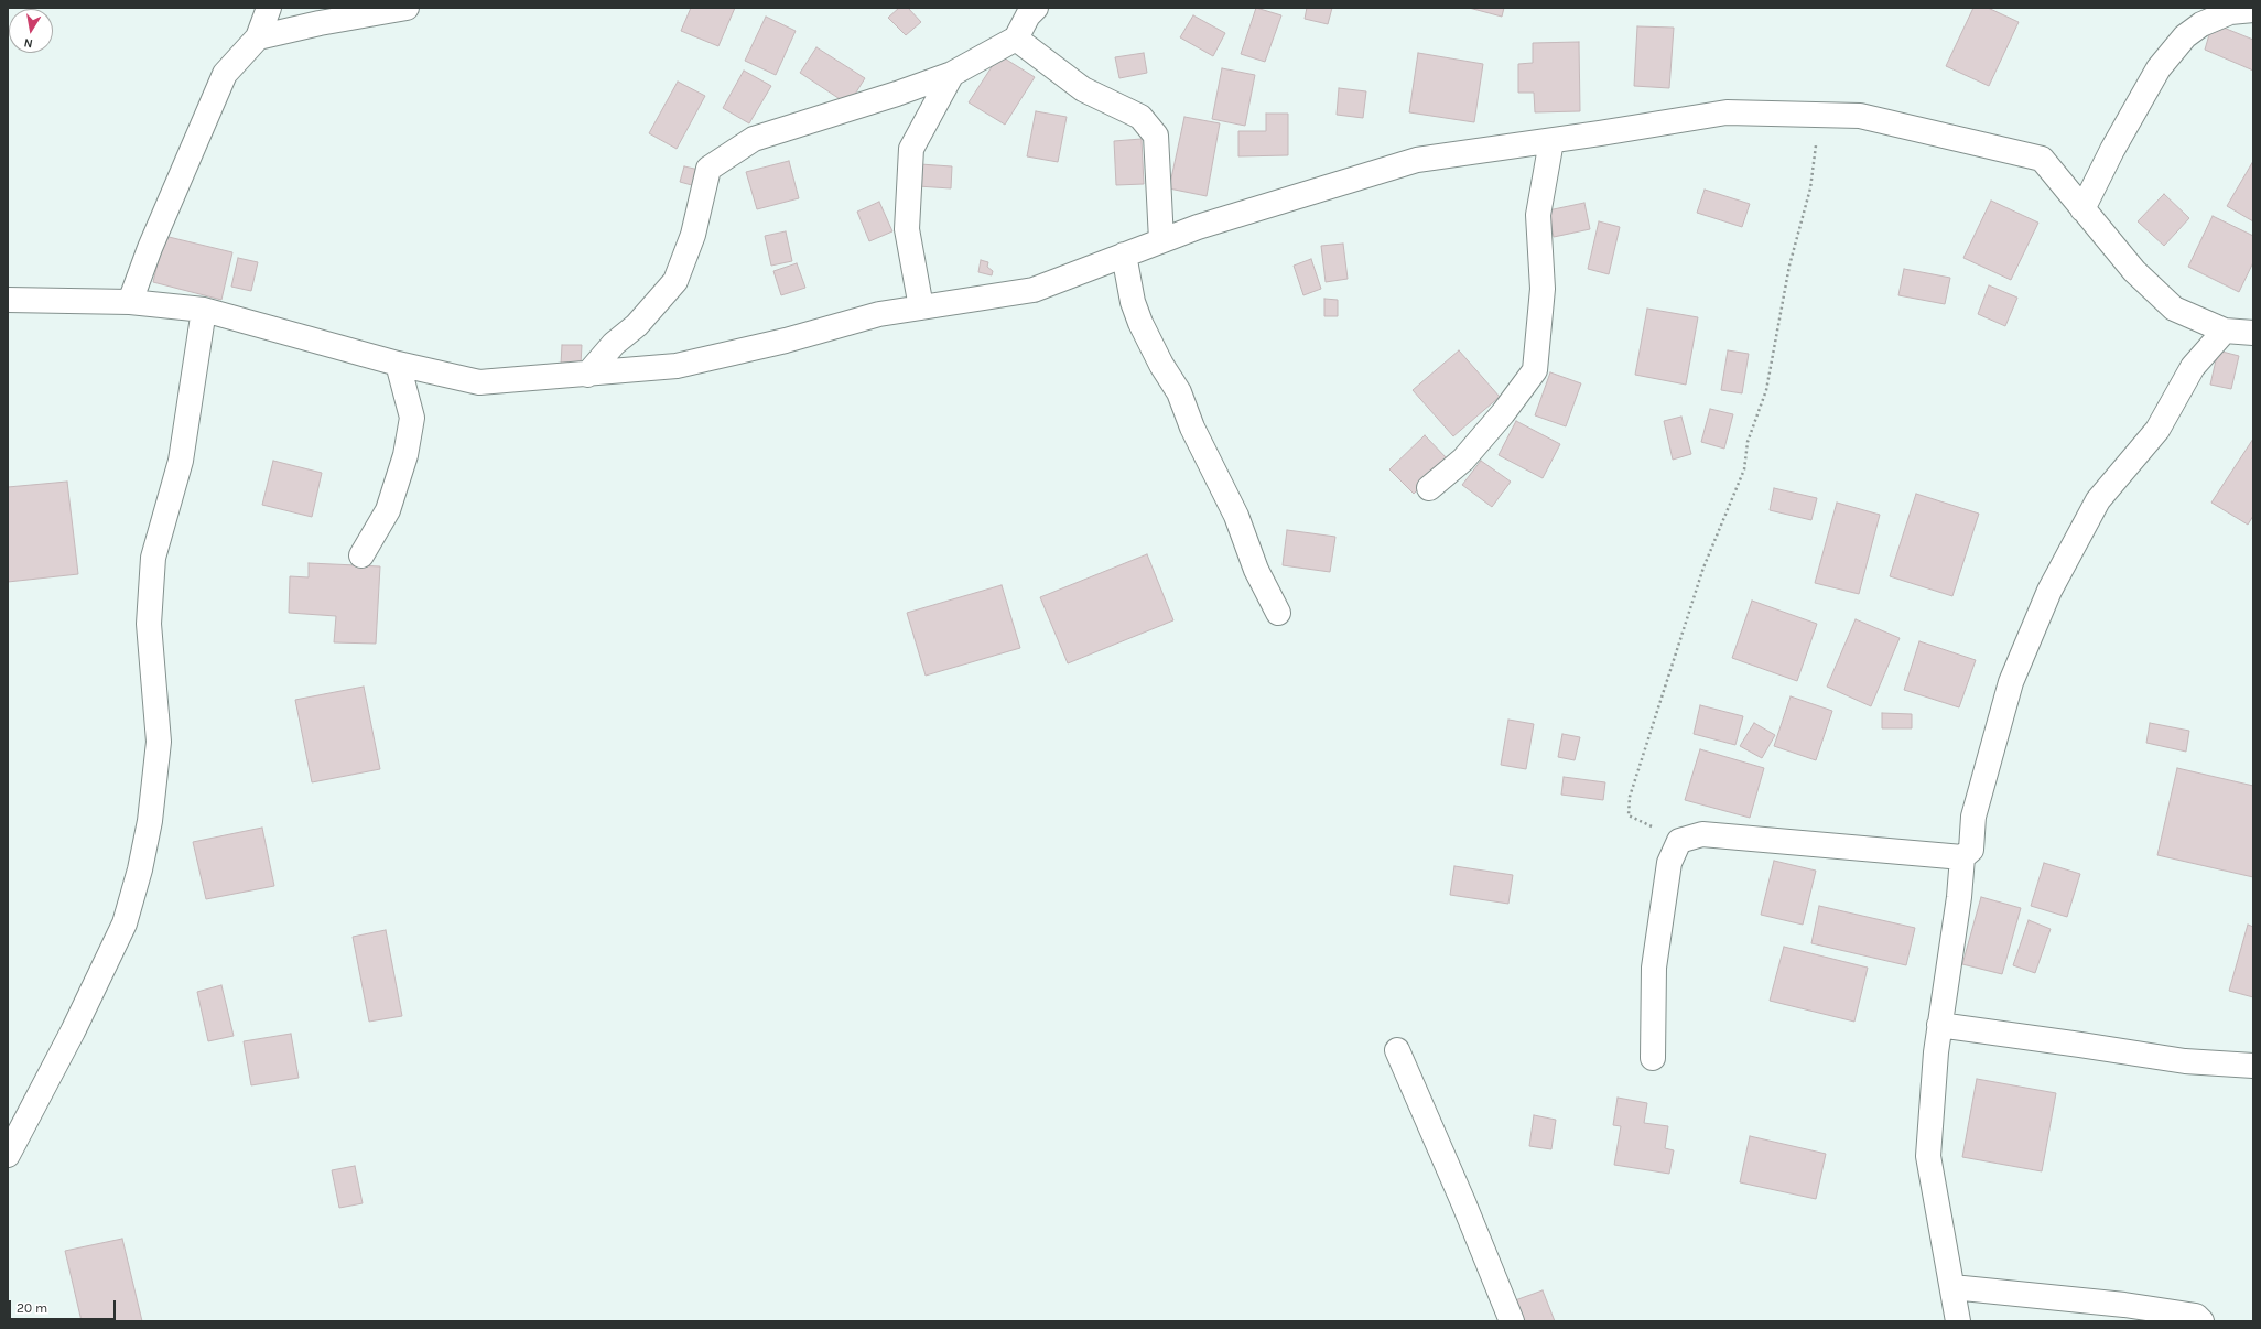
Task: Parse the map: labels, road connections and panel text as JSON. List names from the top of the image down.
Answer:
{
  "scale_bar": "20 m",
  "north": "bottom"
}
